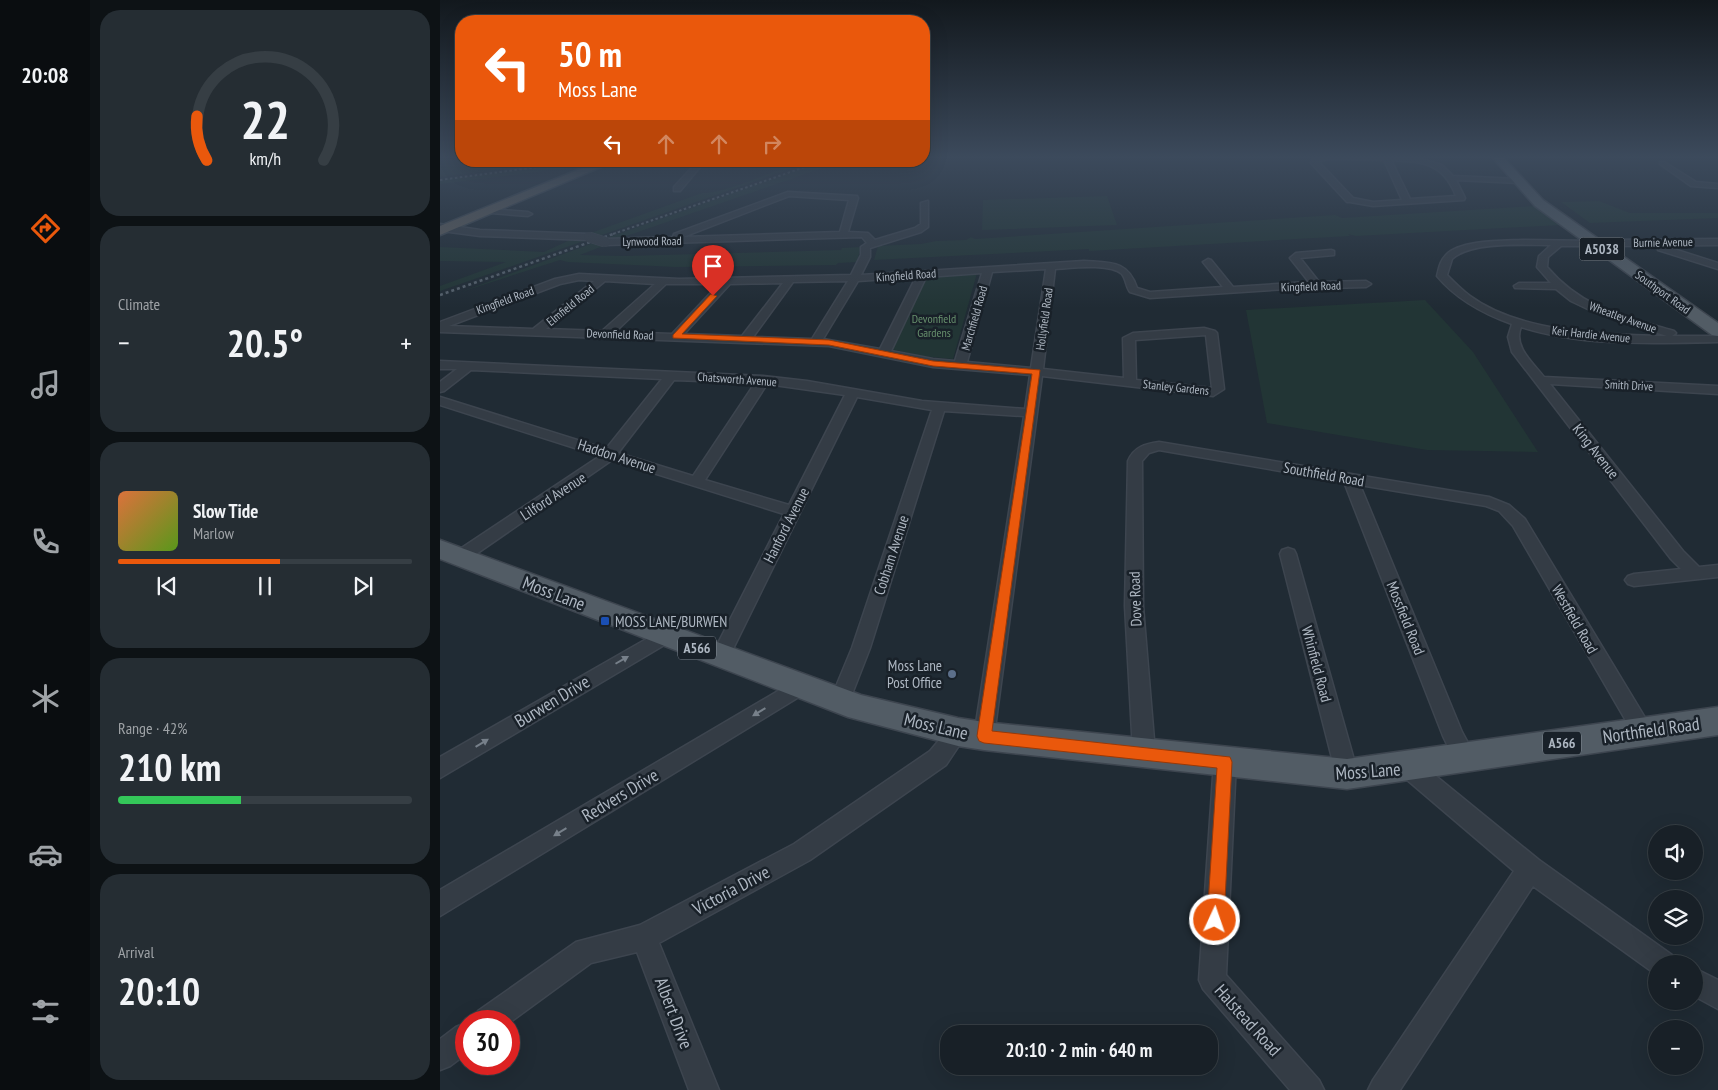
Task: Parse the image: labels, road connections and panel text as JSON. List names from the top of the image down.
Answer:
{
  "streets": {
    "main road": [
      "A5038",
      "Southport Road",
      "Moss Lane",
      "A566",
      "Northfield Road"
    ],
    "street": [
      "Lynwood Road",
      "Burnie Avenue",
      "Kingfield Road",
      "Elmfield Road",
      "Wheatley Avenue",
      "Marchfield Road",
      "Hollyfield Road",
      "Devonfield Road",
      "Keir Hardie Avenue",
      "Chatsworth Avenue",
      "Smith Drive",
      "Stanley Gardens",
      "King Avenue",
      "Haddon Avenue",
      "Southfield Road",
      "Lilford Avenue",
      "Hanford Avenue",
      "Cobham Avenue",
      "Dove Road",
      "Mossfield Road",
      "Westfield Road",
      "Whinfield Road",
      "Burwen Drive",
      "Redvers Drive",
      "Victoria Drive",
      "Albert Drive",
      "Halstead Road"
    ]
  },
  "crossings": [
    ["Burnie Avenue", "Southport Road"],
    ["Burnie Avenue", "Keir Hardie Avenue"],
    ["Kingfield Road", "Elmfield Road"],
    ["Kingfield Road", "Marchfield Road"],
    ["Kingfield Road", "Hollyfield Road"],
    ["Kingfield Road", "Devonfield Road"],
    ["Southport Road", "Keir Hardie Avenue"],
    ["Elmfield Road", "Devonfield Road"],
    ["Wheatley Avenue", "Keir Hardie Avenue"],
    ["Marchfield Road", "Devonfield Road"],
    ["Hollyfield Road", "Devonfield Road"],
    ["Hollyfield Road", "Stanley Gardens"],
    ["Devonfield Road", "Stanley Gardens"],
    ["Keir Hardie Avenue", "King Avenue"],
    ["Chatsworth Avenue", "Lilford Avenue"],
    ["Chatsworth Avenue", "Hanford Avenue"],
    ["Chatsworth Avenue", "Cobham Avenue"],
    ["Smith Drive", "King Avenue"],
    ["Haddon Avenue", "Lilford Avenue"],
    ["Haddon Avenue", "Hanford Avenue"],
    ["Southfield Road", "Dove Road"],
    ["Southfield Road", "Mossfield Road"],
    ["Southfield Road", "Westfield Road"],
    ["Lilford Avenue", "Moss Lane"],
    ["Hanford Avenue", "Moss Lane"],
    ["Cobham Avenue", "Moss Lane"],
    ["Moss Lane", "Dove Road"],
    ["Moss Lane", "Whinfield Road"],
    ["Moss Lane", "Burwen Drive"],
    ["Moss Lane", "Northfield Road"],
    ["Moss Lane", "Redvers Drive"],
    ["Moss Lane", "Victoria Drive"],
    ["Moss Lane", "Halstead Road"],
    ["Mossfield Road", "Northfield Road"],
    ["Westfield Road", "Northfield Road"],
    ["Victoria Drive", "Albert Drive"]
  ],
  "one_way": ["Burwen Drive", "Redvers Drive"],
  "parks": ["Devonfield Gardens"],
  "places": {
    "transit": ["MOSS LANE/BURWEN"],
    "other": ["Moss Lane Post Office"]
  },
  "page": {
    "tabs": "20:08",
    "turn": ["50 m", "Moss Lane"],
    "tile": [
      "Climate",
      ["Range · 42%", "210 km"],
      ["Arrival", "20:10"]
    ],
    "heat": ["−", "20.5°", "+"],
    "song": ["Slow Tide", "Marlow"],
    "map_buttons": ["+", "−"],
    "limit": "30",
    "trip": "20:10 · 2 min · 640 m",
    "gauge": ["22", "km/h"]
  }
}
